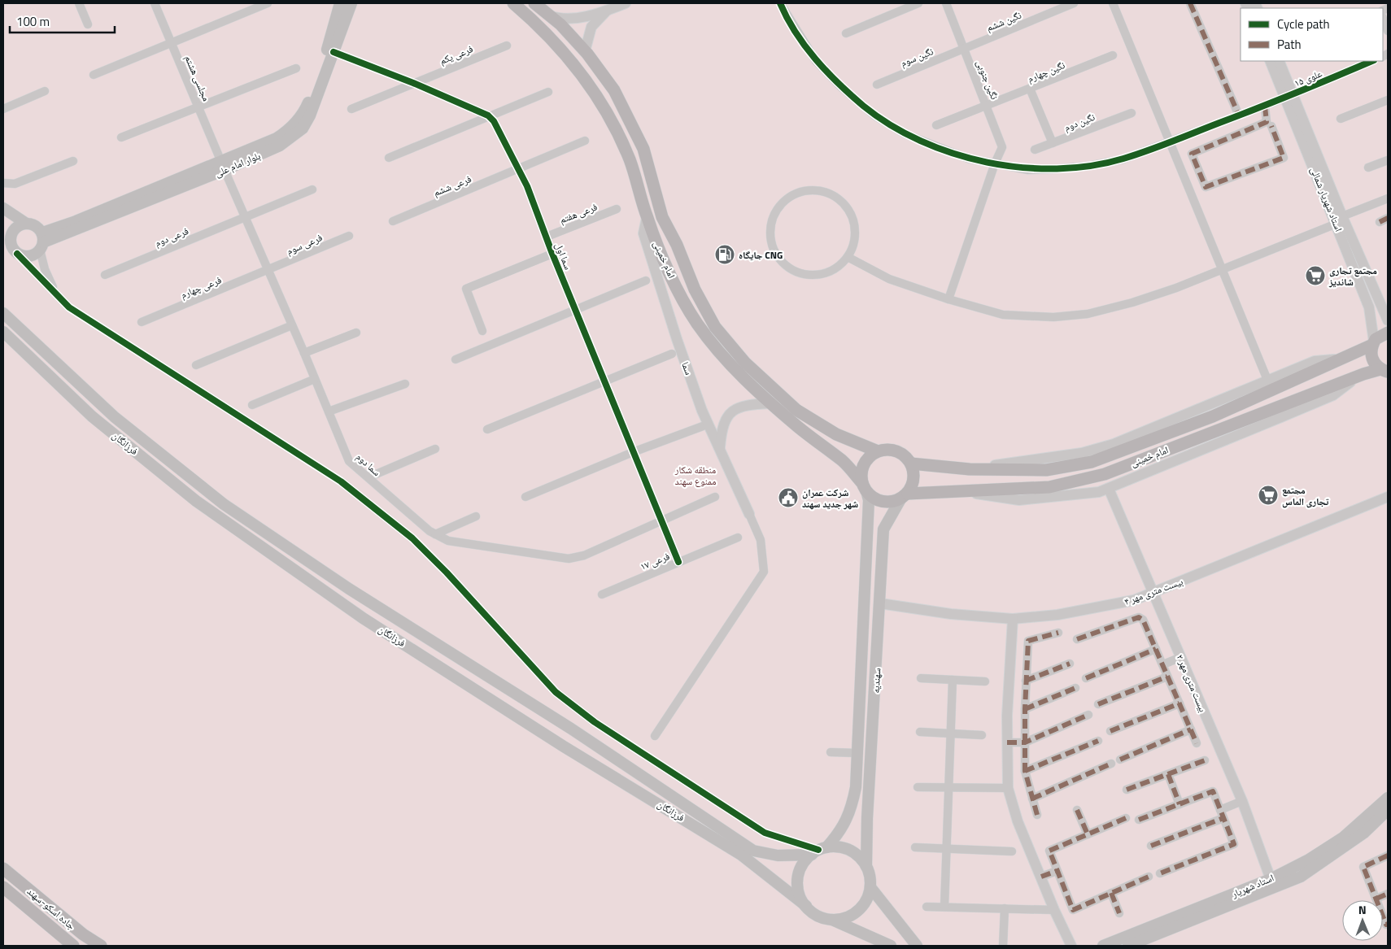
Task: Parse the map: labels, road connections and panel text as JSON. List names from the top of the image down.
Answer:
{
  "streets": {
    "main road": [
      "بلوار امام علی",
      "امام خمینی",
      "فرزانگان",
      "سهندیه",
      "استاد شهریار",
      "جاده اسکو-سهند"
    ],
    "street": [
      "نگین ششم",
      "فرعی یکم",
      "نگین سوم",
      "نگین چهارم",
      "مجلسی هشتم",
      "علوی ۱۵",
      "نگین جنوبی",
      "نگین دوم",
      "فرعی ششم",
      "استاد شهریار شمالی",
      "فرعی هفتم",
      "فرعی دوم",
      "فرعی سوم",
      "سما اول",
      "فرعی چهارم",
      "سما",
      "سما دوم",
      "فرعی ۱۷",
      "بیست متری مهر ۴",
      "بیست متری مهر ۲"
    ]
  },
  "crossings": [
    ["نگین ششم", "نگین سوم"],
    ["نگین ششم", "نگین جنوبی"],
    ["نگین سوم", "نگین جنوبی"],
    ["نگین چهارم", "نگین جنوبی"],
    ["مجلسی هشتم", "بلوار امام علی"],
    ["مجلسی هشتم", "سما دوم"],
    ["علوی ۱۵", "نگین جنوبی"],
    ["علوی ۱۵", "استاد شهریار شمالی"],
    ["بلوار امام علی", "سما دوم"],
    ["فرعی ششم", "سما اول"],
    ["استاد شهریار شمالی", "امام خمینی"],
    ["فرعی هفتم", "سما اول"],
    ["فرعی دوم", "سما دوم"],
    ["فرعی سوم", "فرعی چهارم"],
    ["فرعی سوم", "سما دوم"],
    ["سما اول", "سما دوم"],
    ["سما اول", "فرعی ۱۷"],
    ["امام خمینی", "سما"],
    ["امام خمینی", "سهندیه"],
    ["فرعی چهارم", "سما دوم"],
    ["فرزانگان", "سهندیه"],
    ["بیست متری مهر ۴", "سهندیه"],
    ["بیست متری مهر ۴", "بیست متری مهر ۲"],
    ["بیست متری مهر ۲", "استاد شهریار"]
  ],
  "parks": ["منطقه شکار ممنوع سهند"],
  "places": {
    "fuel station": ["جایگاه CNG"],
    "supermarket": ["مجتمع تجاری شاندیز", "مجتمع تجاری الماس"],
    "public building": ["شرکت عمران شهر جدید سهند"]
  },
  "legend": ["Cycle path", "Path"],
  "scale_bar": "100 m",
  "north": "top"
}
